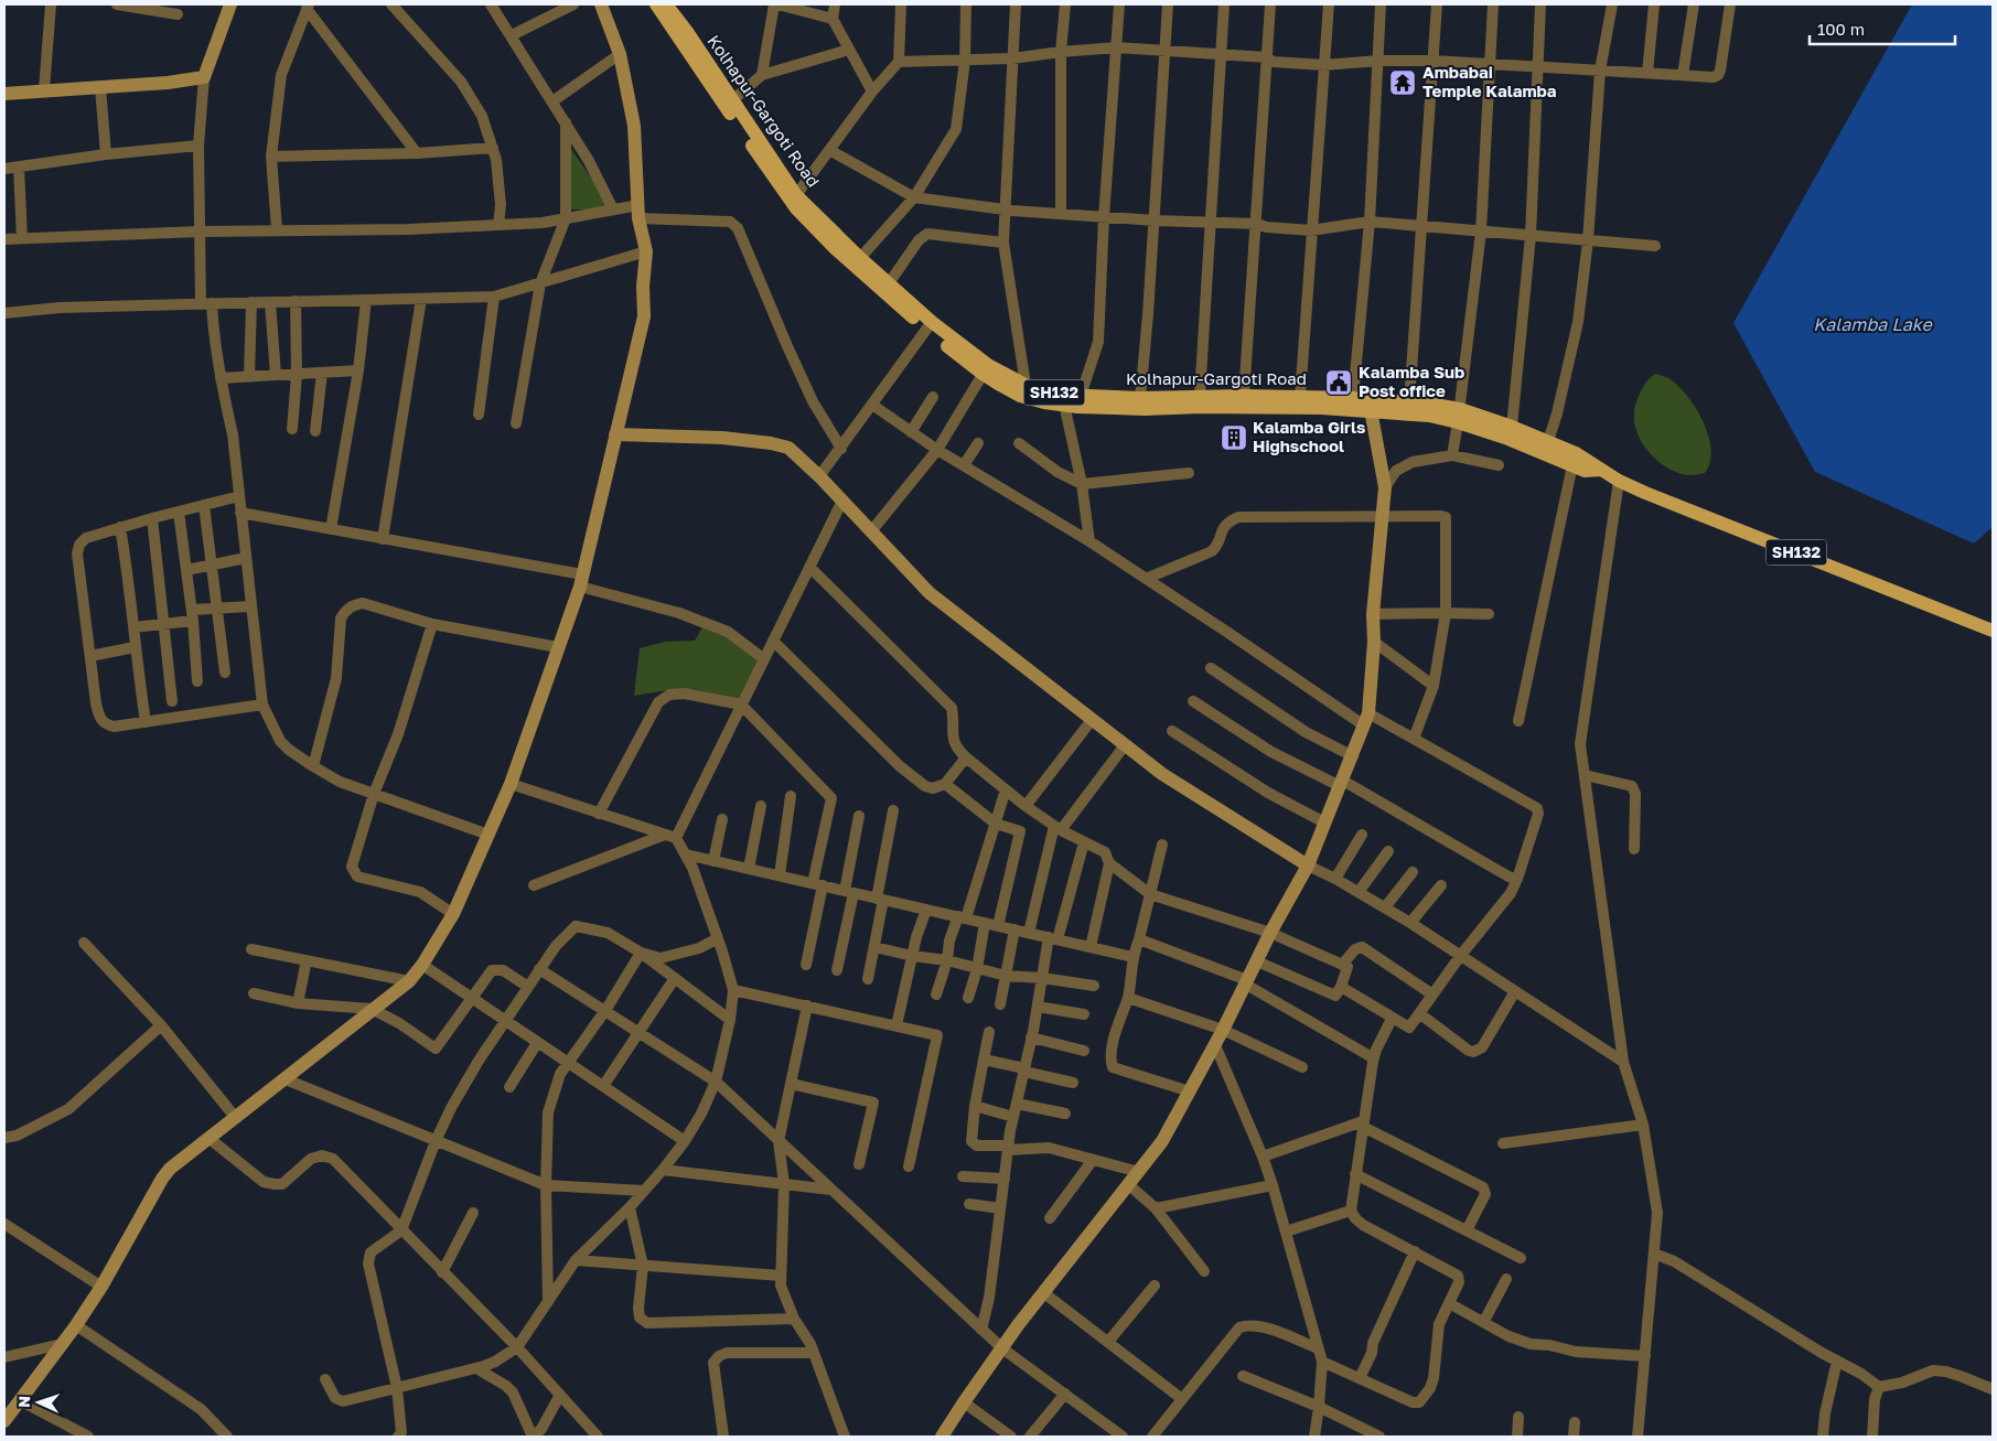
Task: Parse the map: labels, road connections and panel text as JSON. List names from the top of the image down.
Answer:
{
  "streets": {
    "main road": ["Kolhapur-Gargoti Road", "SH132"]
  },
  "crossings": [
    ["Kolhapur-Gargoti Road", "SH132"]
  ],
  "water": ["Kalamba Lake"],
  "places": {
    "temple": ["Ambabai Temple Kalamba"],
    "public building": ["Kalamba Sub Post office"],
    "building": ["Kalamba Girls Highschool"]
  },
  "scale_bar": "100 m",
  "north": "left"
}
